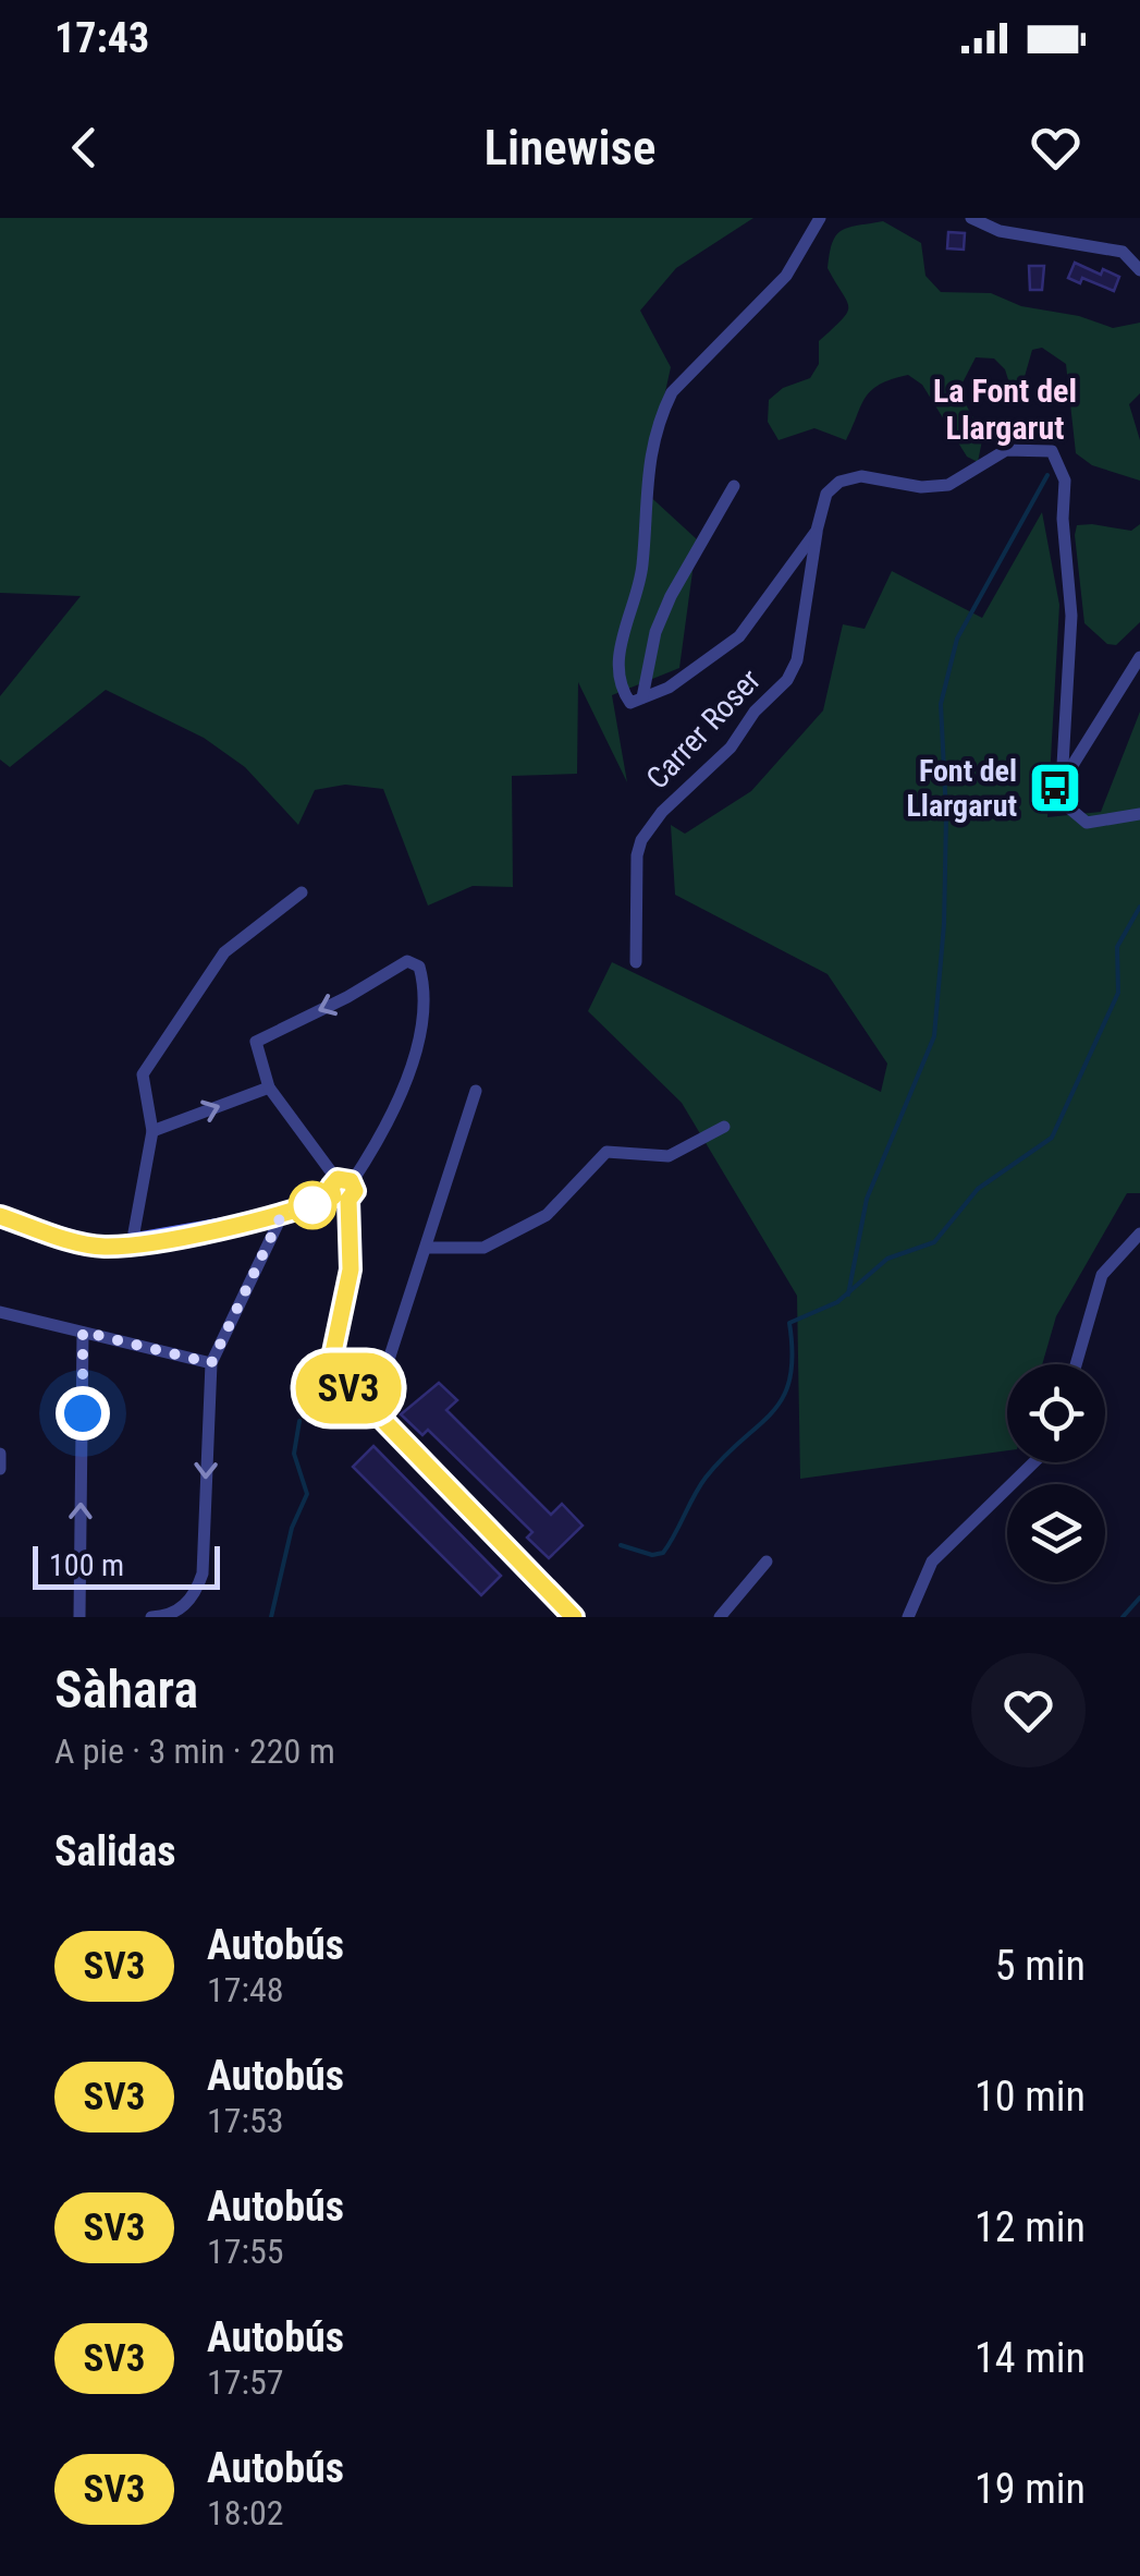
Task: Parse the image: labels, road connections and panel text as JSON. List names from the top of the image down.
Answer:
{
  "streets": {
    "street": ["Carrer Roser"]
  },
  "districts": ["La Font del Llargarut"],
  "places": {
    "bus stop": ["Font del Llargarut"]
  },
  "lines": ["bus line SV3"],
  "scale_bar": "100 m",
  "page": {
    "status": "17:43",
    "header": "Linewise",
    "on_map": "SV3",
    "scale": "100 m",
    "heading": [
      ["Sàhara", "A pie · 3 min · 220 m"],
      "Salidas"
    ],
    "list": [
      {
        "mark": "SV3",
        "name": "Autobús",
        "note": "17:48",
        "value": "5 min"
      },
      {
        "mark": "SV3",
        "name": "Autobús",
        "note": "17:53",
        "value": "10 min"
      },
      {
        "mark": "SV3",
        "name": "Autobús",
        "note": "17:55",
        "value": "12 min"
      },
      {
        "mark": "SV3",
        "name": "Autobús",
        "note": "17:57",
        "value": "14 min"
      },
      {
        "mark": "SV3",
        "name": "Autobús",
        "note": "18:02",
        "value": "19 min"
      }
    ]
  }
}
